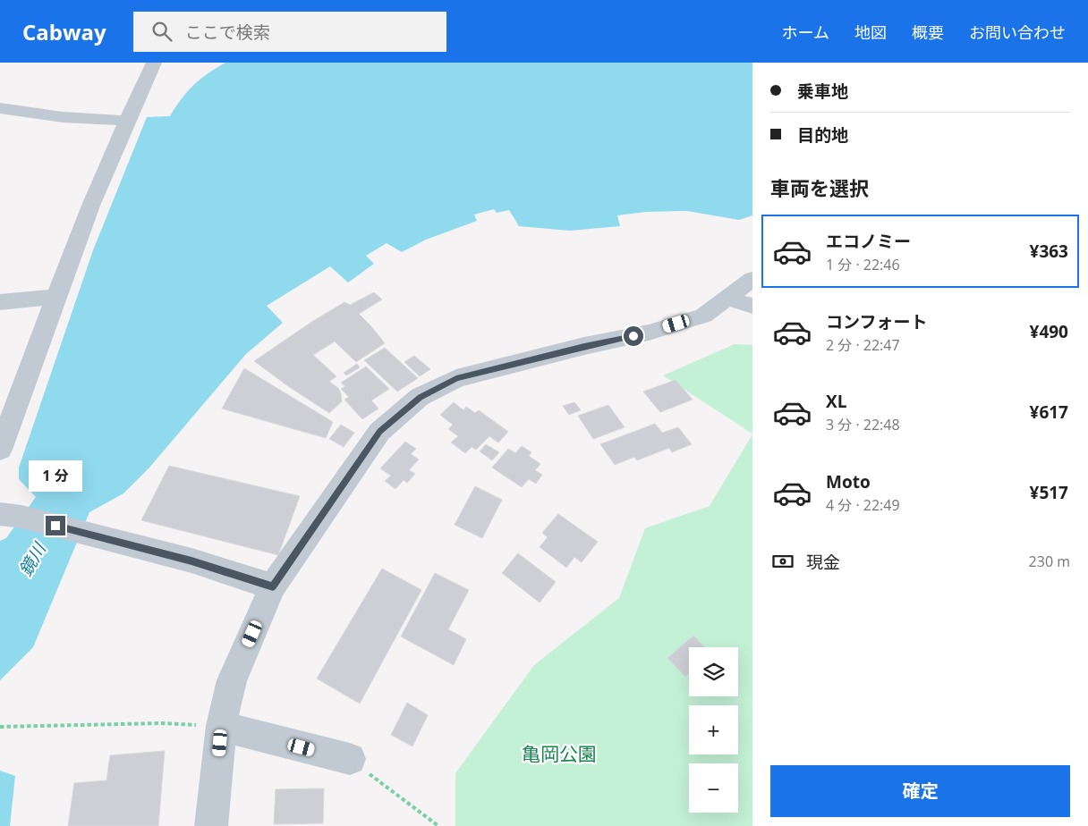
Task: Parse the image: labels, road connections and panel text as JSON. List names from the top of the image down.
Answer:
{
  "water": ["鏡川"],
  "parks": ["亀岡公園"],
  "page": {
    "header": "Cabway",
    "search": "ここで検索",
    "nav": [
      "ホーム",
      "地図",
      "概要",
      "お問い合わせ"
    ],
    "banner": ["乗車地", "目的地"],
    "heading": "車両を選択",
    "list": [
      {
        "name": "エコノミー",
        "note": "1 分 · 22:46",
        "value": "¥363"
      },
      {
        "name": "コンフォート",
        "note": "2 分 · 22:47",
        "value": "¥490"
      },
      {
        "name": "XL",
        "note": "3 分 · 22:48",
        "value": "¥617"
      },
      {
        "name": "Moto",
        "note": "4 分 · 22:49",
        "value": "¥517"
      }
    ],
    "bubble": "1 分",
    "pay": ["現金", "230 m"],
    "map_buttons": ["+", "−"],
    "buttons": "確定"
  }
}
